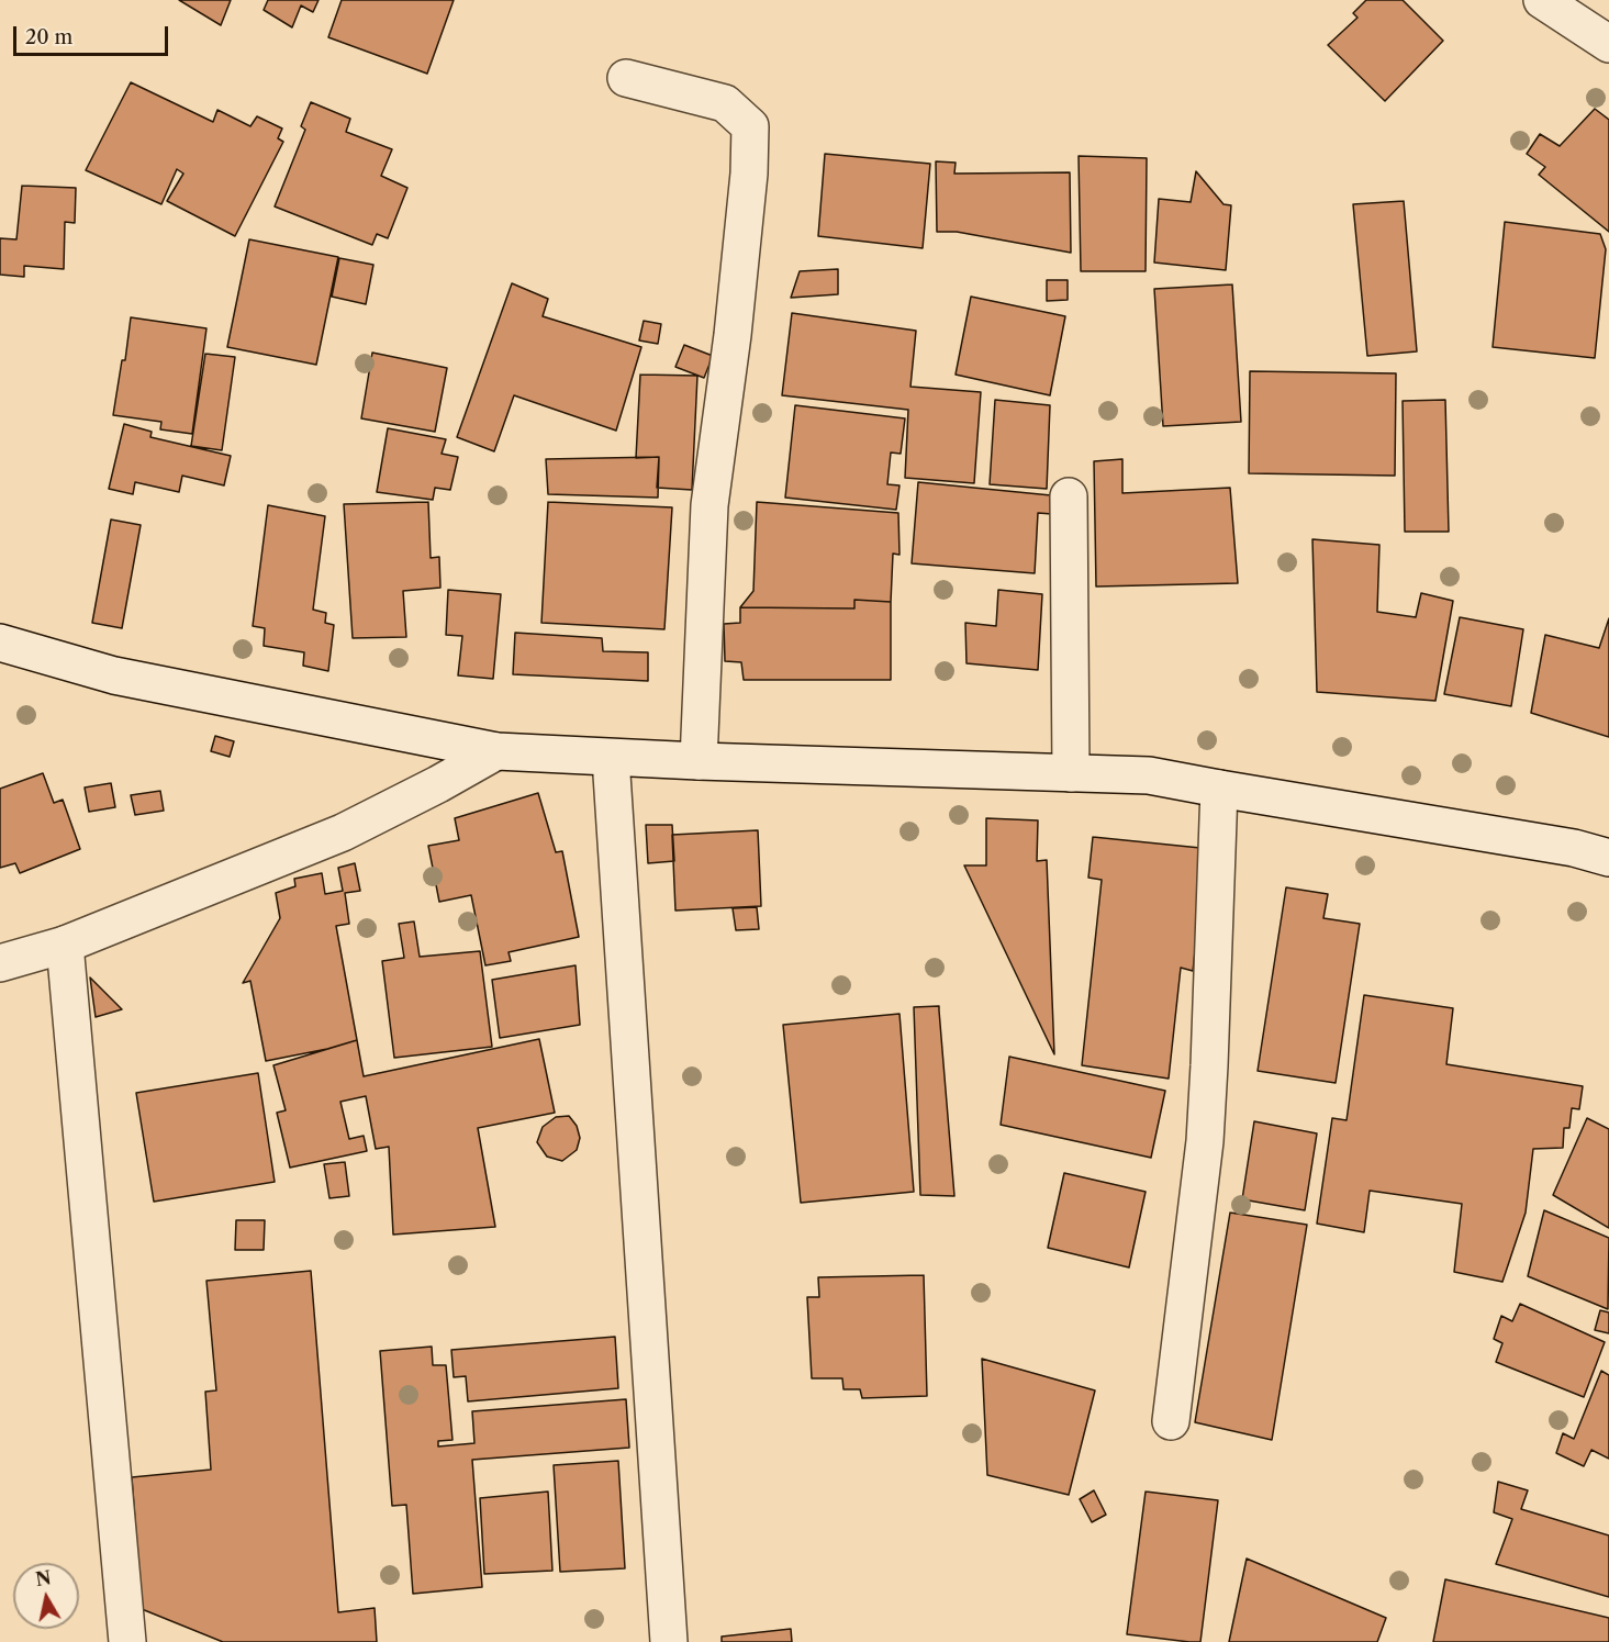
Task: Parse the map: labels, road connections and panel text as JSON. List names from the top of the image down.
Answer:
{
  "scale_bar": "20 m",
  "north": "top"
}
